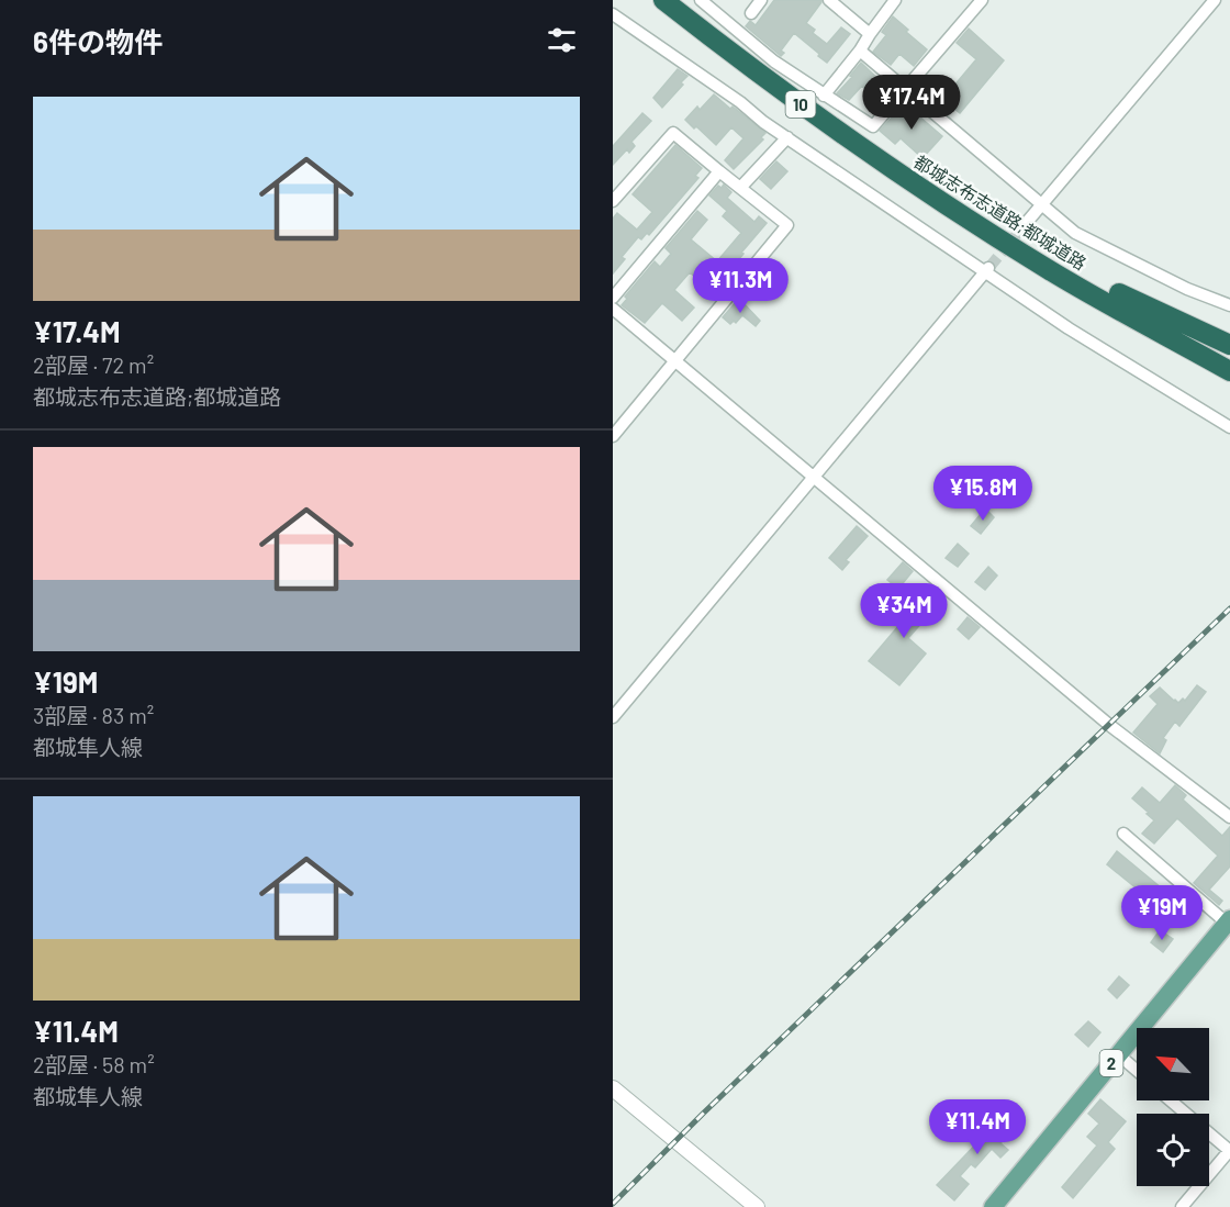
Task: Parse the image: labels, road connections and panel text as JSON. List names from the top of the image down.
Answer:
{
  "streets": {
    "highway": ["10", "都城志布志道路;都城道路"],
    "main road": ["2"]
  },
  "crossings": [
    ["10", "都城志布志道路;都城道路"]
  ],
  "north": "top left",
  "page": {
    "heading": "6件の物件",
    "price": [
      "¥17.4M",
      "¥11.3M",
      "¥15.8M",
      "¥34M",
      "¥19M",
      "¥11.4M"
    ],
    "list": [
      {
        "name": "¥17.4M",
        "note": "2部屋 · 72 m² · 都城志布志道路;都城道路"
      },
      {
        "name": "¥19M",
        "note": "3部屋 · 83 m² · 都城隼人線"
      },
      {
        "name": "¥11.4M",
        "note": "2部屋 · 58 m² · 都城隼人線"
      }
    ]
  }
}
